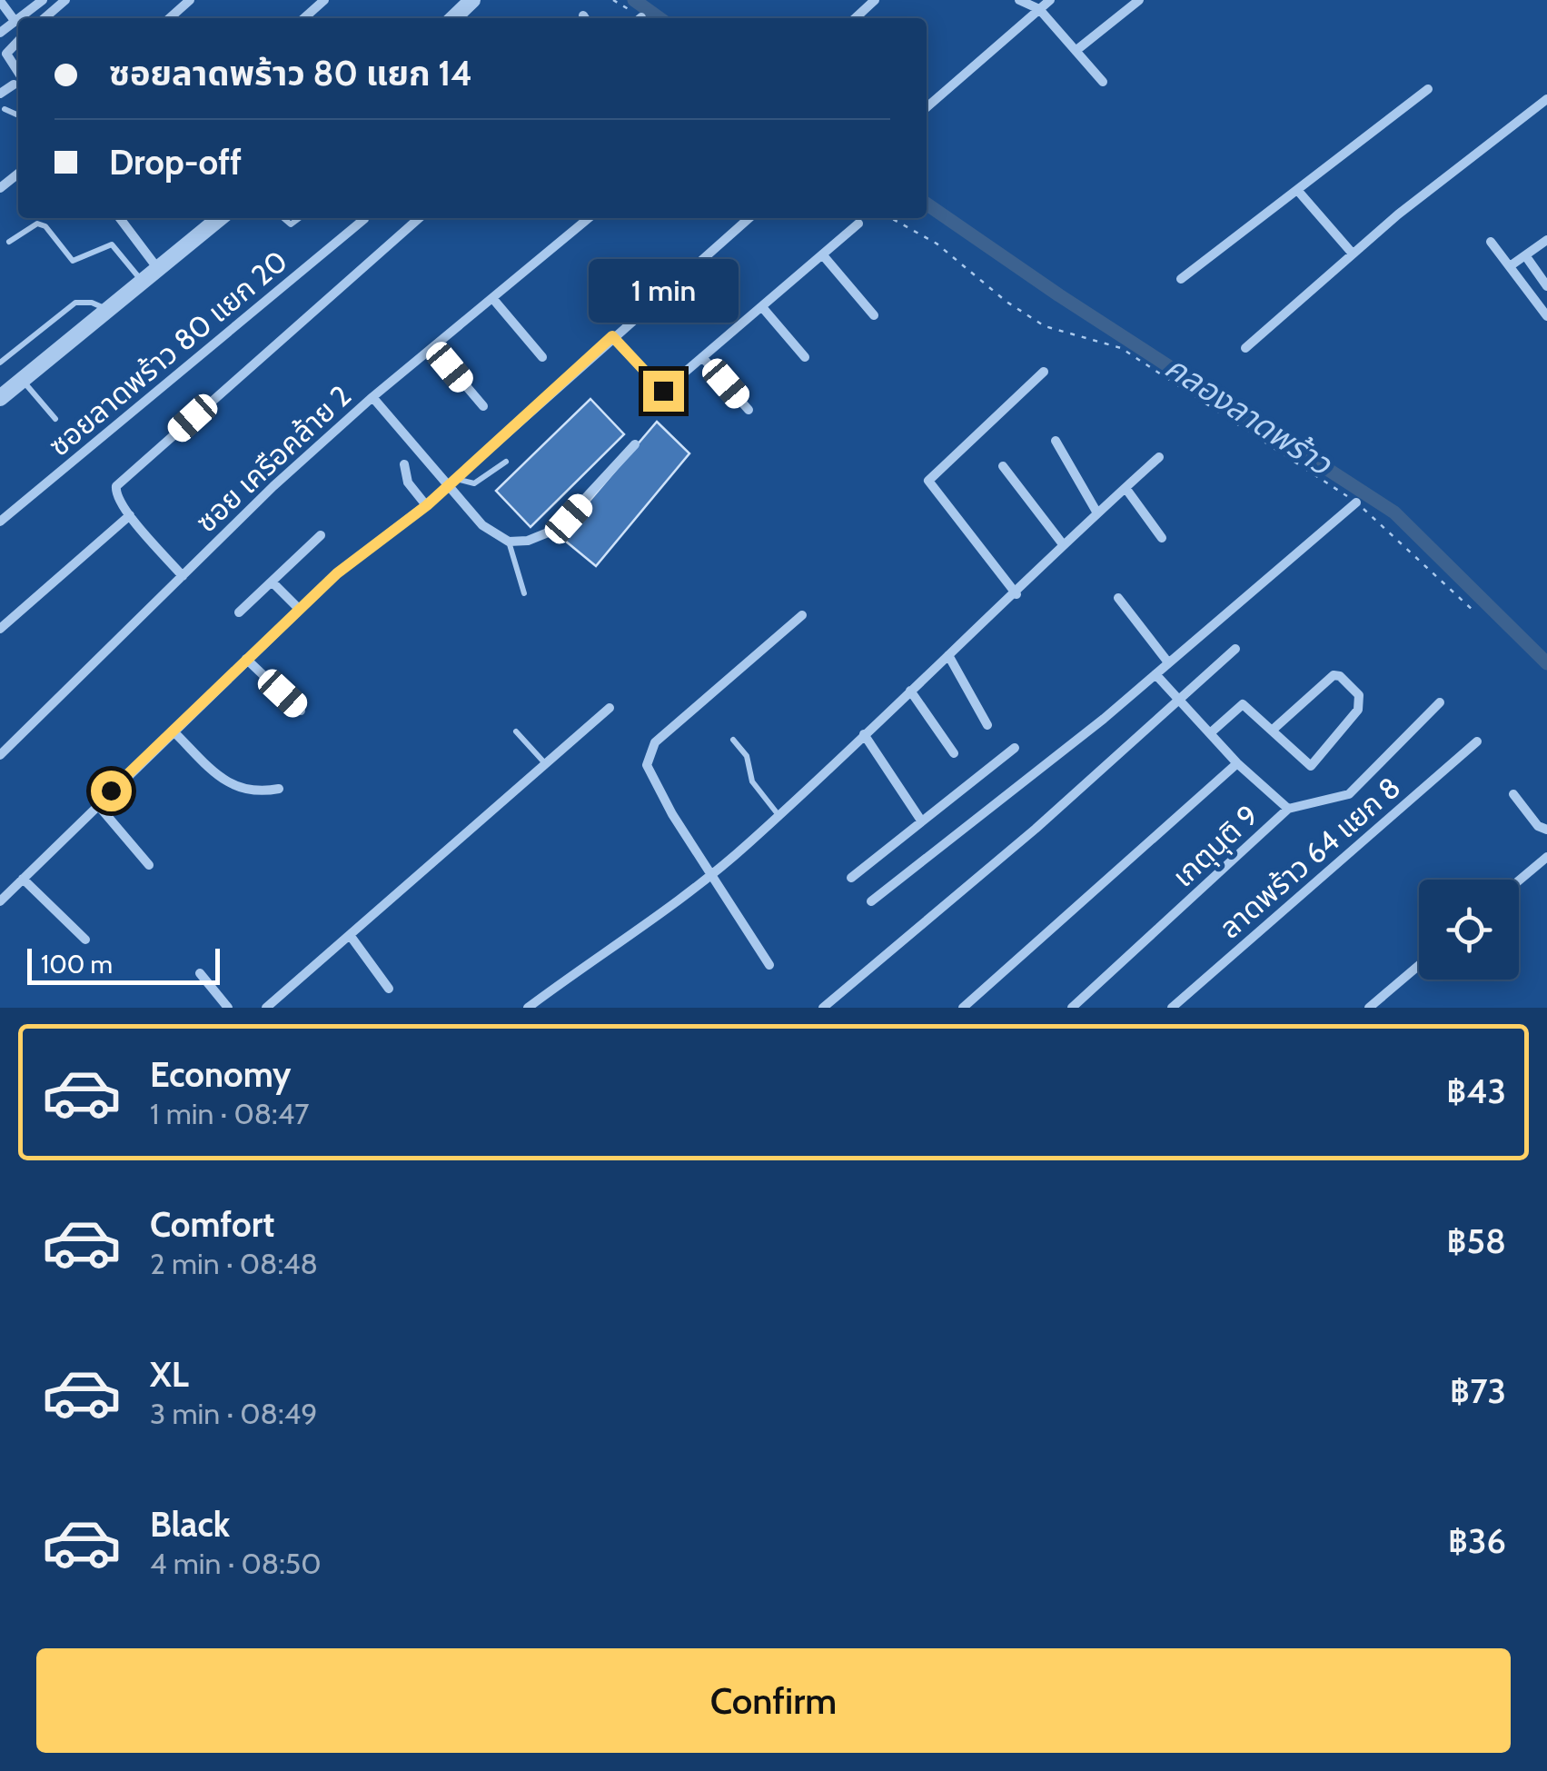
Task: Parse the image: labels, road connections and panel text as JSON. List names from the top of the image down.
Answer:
{
  "streets": {
    "street": [
      "ซอยลาดพร้าว 80 แยก 20",
      "ซอย เครือคล้าย 2",
      "เกตุนุติ 9",
      "ลาดพร้าว 64 แยก 8"
    ]
  },
  "water": ["คลองลาดพร้าว"],
  "scale_bar": "100 m",
  "page": {
    "banner": ["ซอยลาดพร้าว 80 แยก 14", "Drop-off"],
    "bubble": "1 min",
    "scale": "100 m",
    "list": [
      {
        "name": "Economy",
        "note": "1 min · 08:47",
        "value": "฿43"
      },
      {
        "name": "Comfort",
        "note": "2 min · 08:48",
        "value": "฿58"
      },
      {
        "name": "XL",
        "note": "3 min · 08:49",
        "value": "฿73"
      },
      {
        "name": "Black",
        "note": "4 min · 08:50",
        "value": "฿36"
      }
    ],
    "buttons": "Confirm"
  }
}
